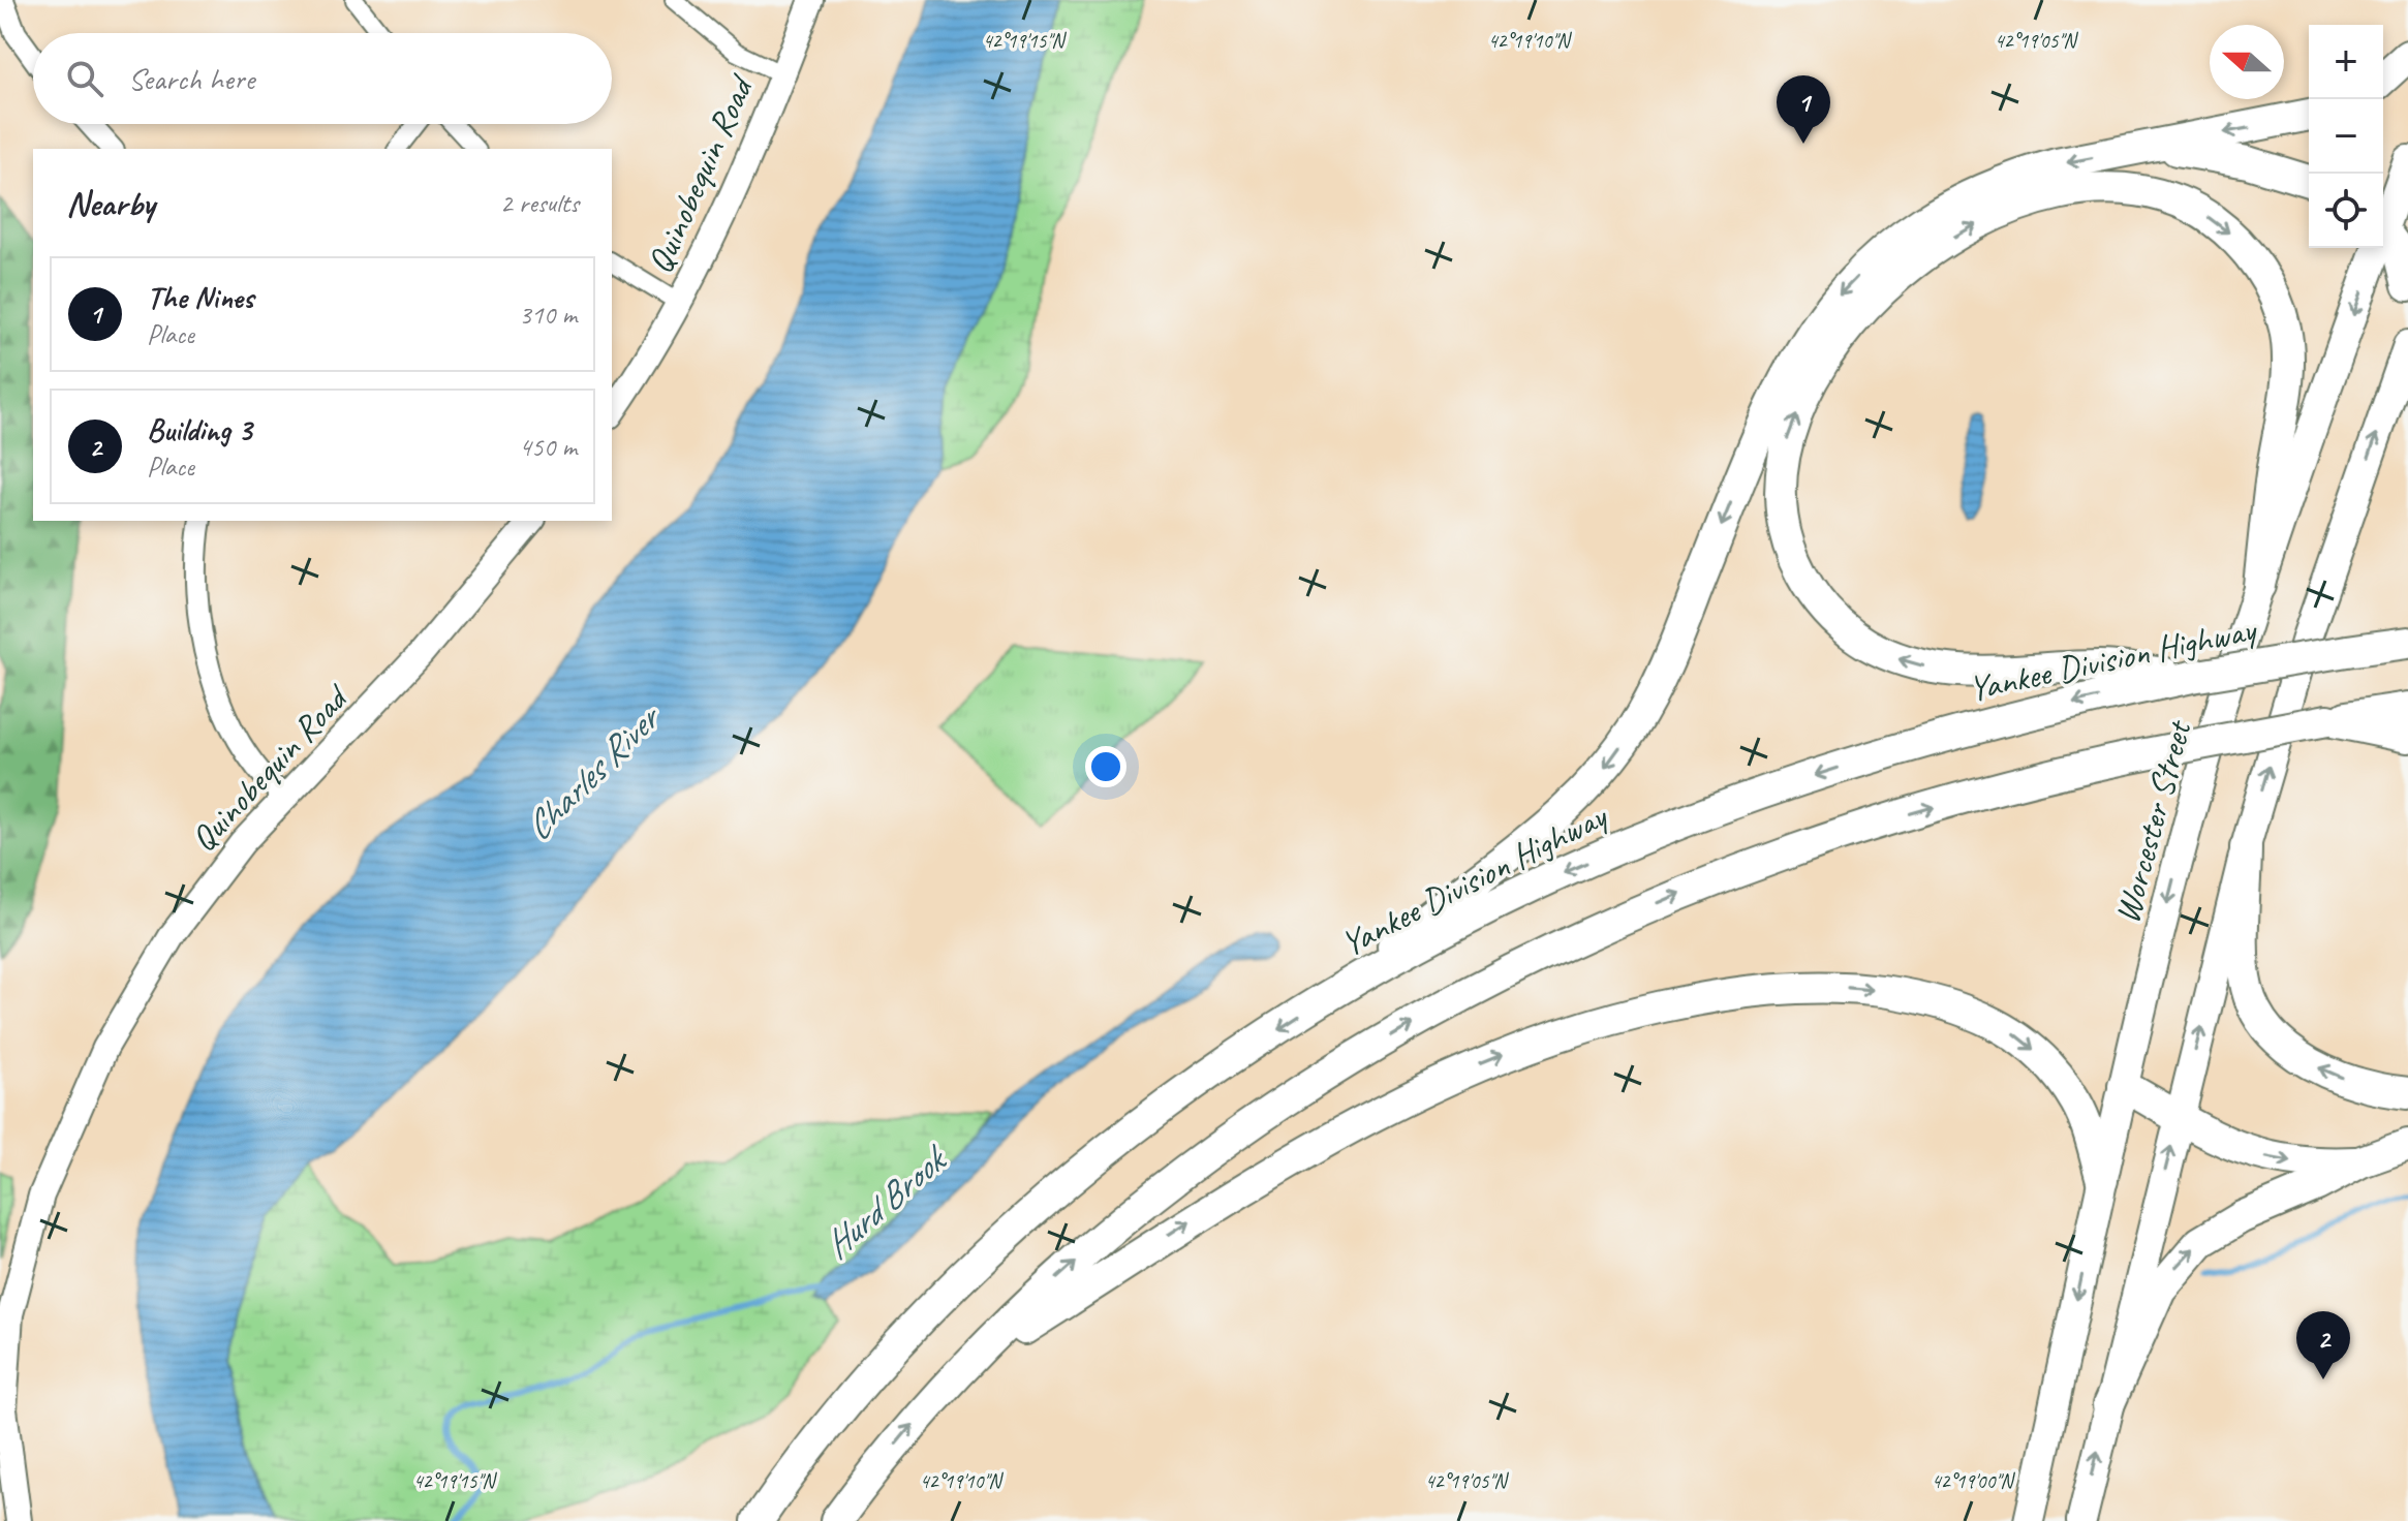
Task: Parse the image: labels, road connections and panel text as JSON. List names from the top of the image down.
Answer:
{
  "streets": {
    "highway": ["Yankee Division Highway", "Worcester Street"],
    "main road": ["Quinobequin Road"]
  },
  "water": ["Charles River", "Hurd Brook"],
  "north": "left",
  "page": {
    "map_buttons": ["+", "−"],
    "search": "Search here",
    "pins": ["1", "2"],
    "heading": ["Nearby", "2 results"],
    "list": [
      {
        "mark": "1",
        "name": "The Nines",
        "note": "Place",
        "value": "310 m"
      },
      {
        "mark": "2",
        "name": "Building 3",
        "note": "Place",
        "value": "450 m"
      }
    ]
  },
  "coordinates": [
    "42°19'15\"N",
    "42°19'10\"N",
    "42°19'05\"N",
    "42°19'00\"N"
  ]
}
